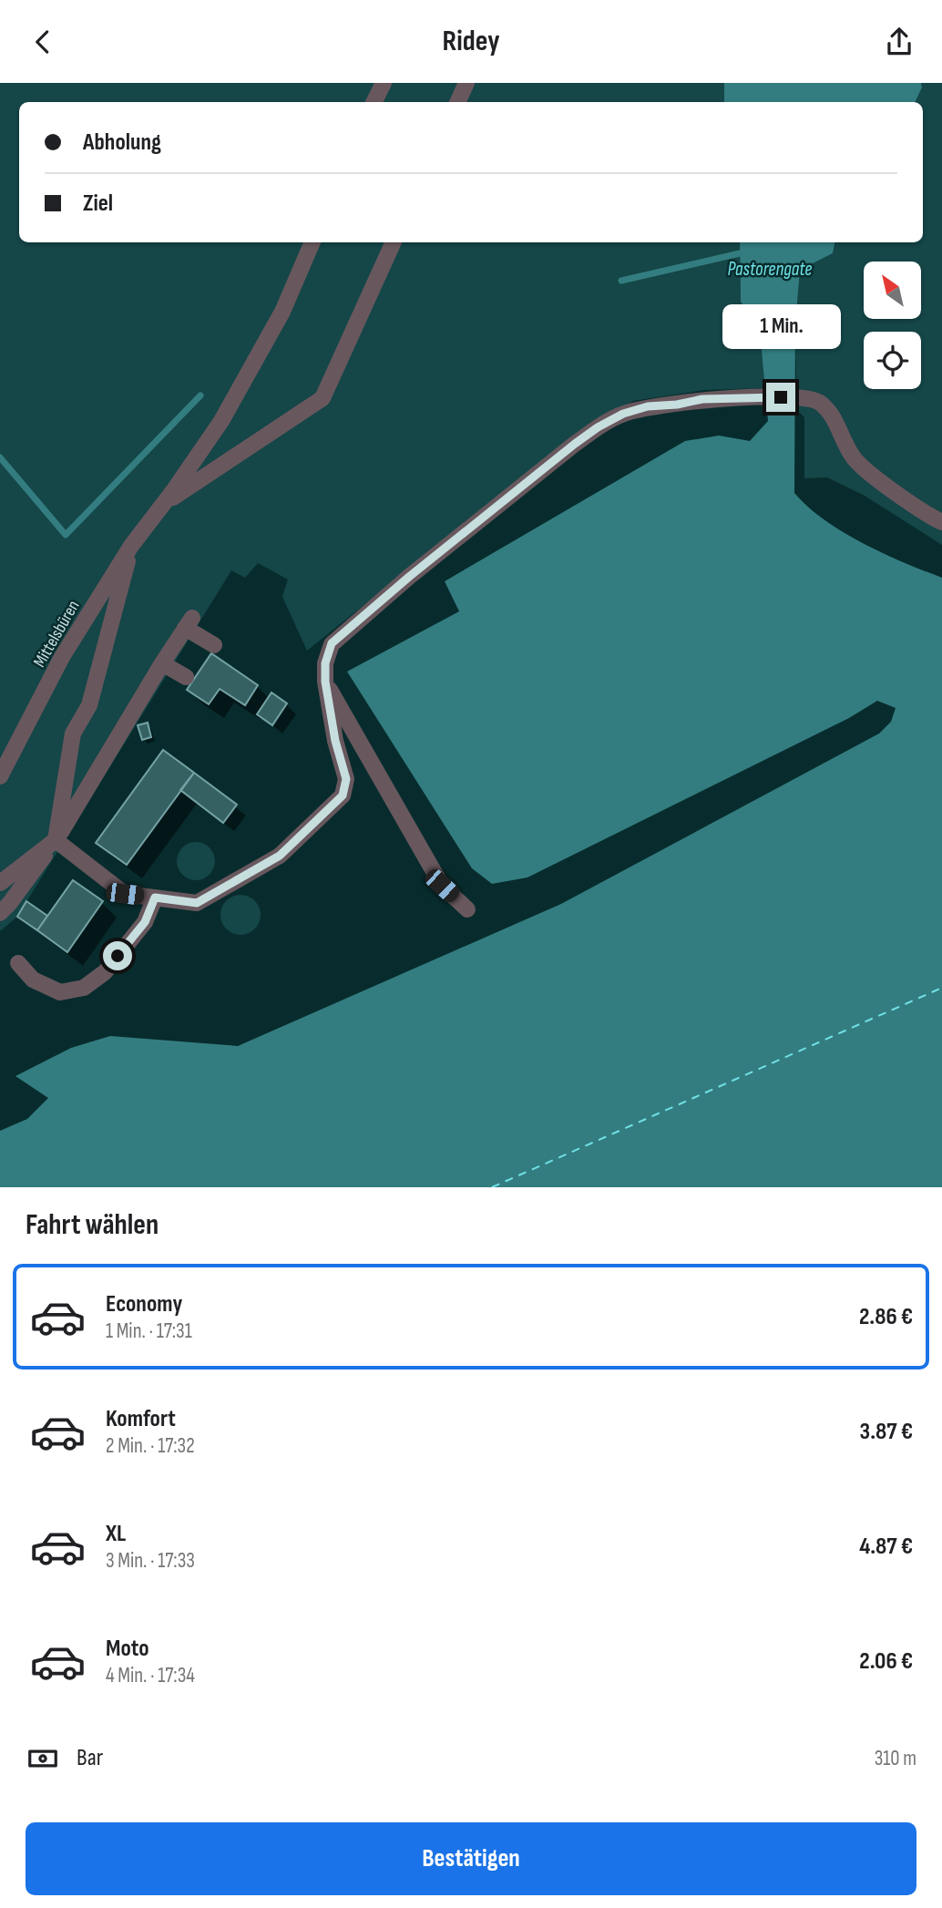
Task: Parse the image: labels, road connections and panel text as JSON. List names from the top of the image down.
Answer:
{
  "streets": {
    "street": ["Mittelsbüren"]
  },
  "water": ["Pastorengate"],
  "north": "top left",
  "page": {
    "header": "Ridey",
    "banner": ["Abholung", "Ziel"],
    "bubble": "1 Min.",
    "heading": "Fahrt wählen",
    "list": [
      {
        "name": "Economy",
        "note": "1 Min. · 17:31",
        "value": "2.86 €"
      },
      {
        "name": "Komfort",
        "note": "2 Min. · 17:32",
        "value": "3.87 €"
      },
      {
        "name": "XL",
        "note": "3 Min. · 17:33",
        "value": "4.87 €"
      },
      {
        "name": "Moto",
        "note": "4 Min. · 17:34",
        "value": "2.06 €"
      }
    ],
    "pay": ["Bar", "310 m"],
    "buttons": "Bestätigen"
  }
}
